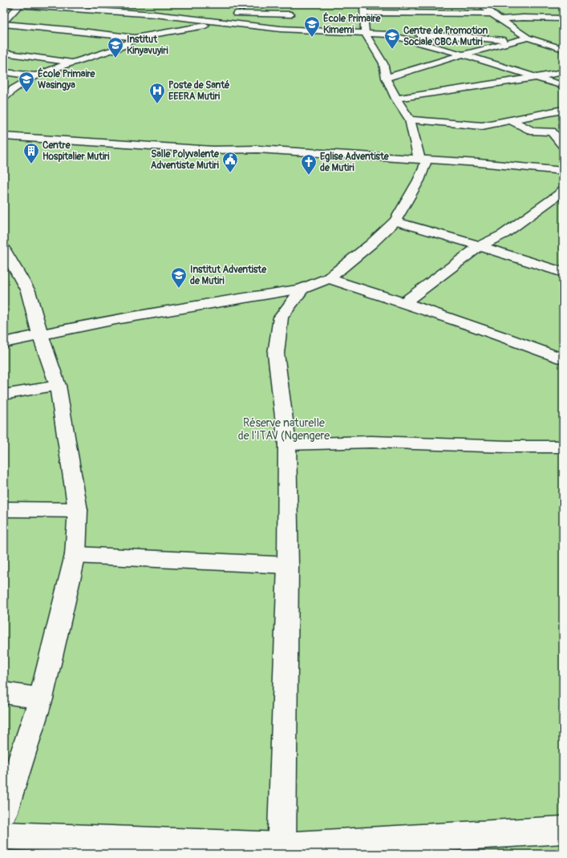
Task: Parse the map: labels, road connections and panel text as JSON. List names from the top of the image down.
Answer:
{
  "parks": ["Réserve naturelle de l'ITAV (Ngengere"],
  "places": {
    "school or university": [
      "École Primaire Kimemi",
      "Centre de Promotion Sociale CBCA Mutiri",
      "Institut Kinyavuyiri",
      "École Primaire Wasingya",
      "Institut Adventiste de Mutiri"
    ],
    "hospital": ["Poste de Santé EEERA Mutiri"],
    "building": ["Centre Hospitalier Mutiri"],
    "public building": ["Salle Polyvalente Adventiste Mutiri"],
    "church": ["Eglise Adventiste de Mutiri"]
  }
}
